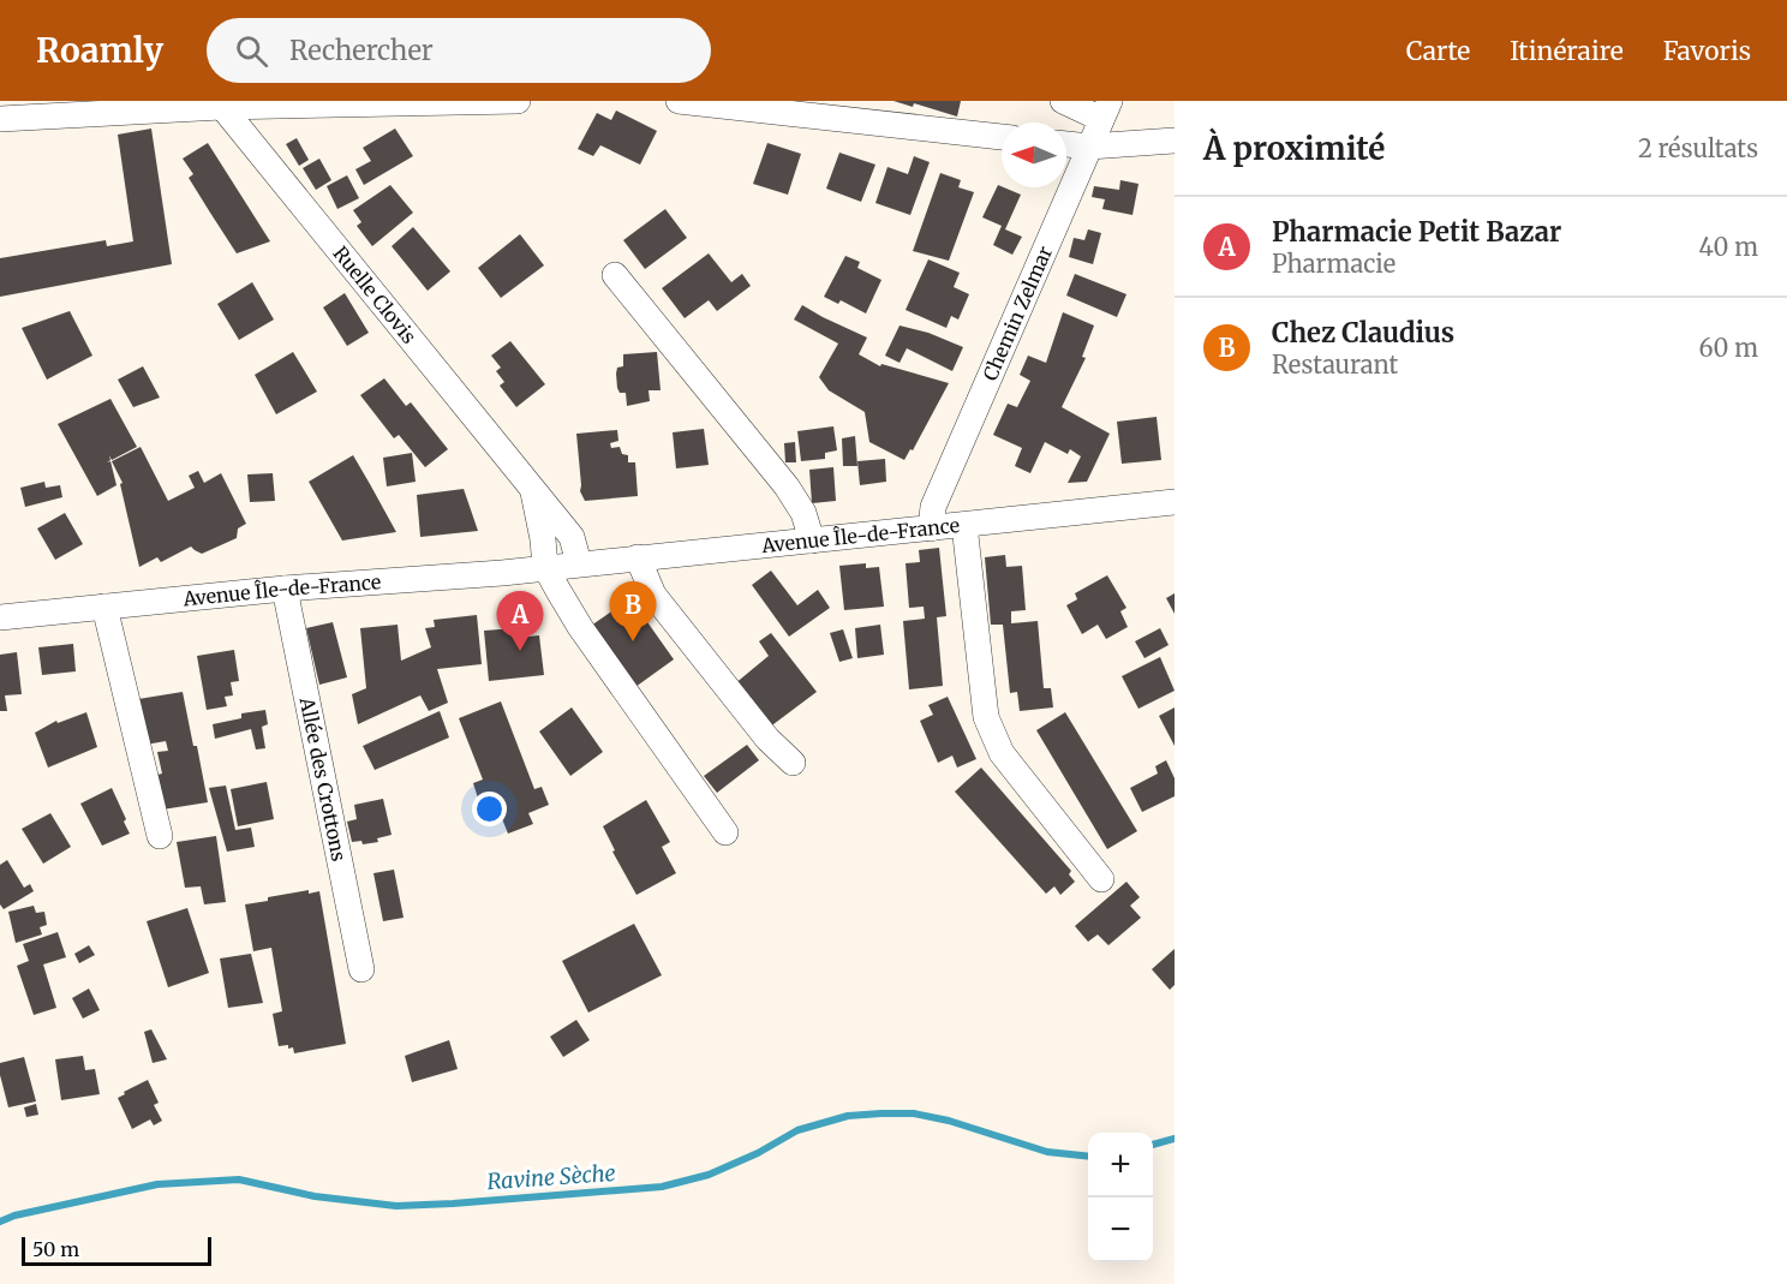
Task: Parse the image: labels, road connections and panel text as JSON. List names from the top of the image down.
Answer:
{
  "streets": {
    "street": [
      "Ruelle Clovis",
      "Chemin Zelmar",
      "Avenue Île-de-France",
      "Allée des Crottons"
    ]
  },
  "crossings": [
    ["Ruelle Clovis", "Avenue Île-de-France"],
    ["Chemin Zelmar", "Avenue Île-de-France"],
    ["Avenue Île-de-France", "Allée des Crottons"]
  ],
  "water": ["Ravine Sèche"],
  "scale_bar": "50 m",
  "north": "left",
  "page": {
    "header": "Roamly",
    "search": "Rechercher",
    "nav": ["Carte", "Itinéraire", "Favoris"],
    "heading": ["À proximité", "2 résultats"],
    "list": [
      {
        "mark": "A",
        "name": "Pharmacie Petit Bazar",
        "note": "Pharmacie",
        "value": "40 m"
      },
      {
        "mark": "B",
        "name": "Chez Claudius",
        "note": "Restaurant",
        "value": "60 m"
      }
    ],
    "pins": ["B", "A"],
    "map_buttons": ["+", "−"],
    "scale": "50 m"
  }
}
